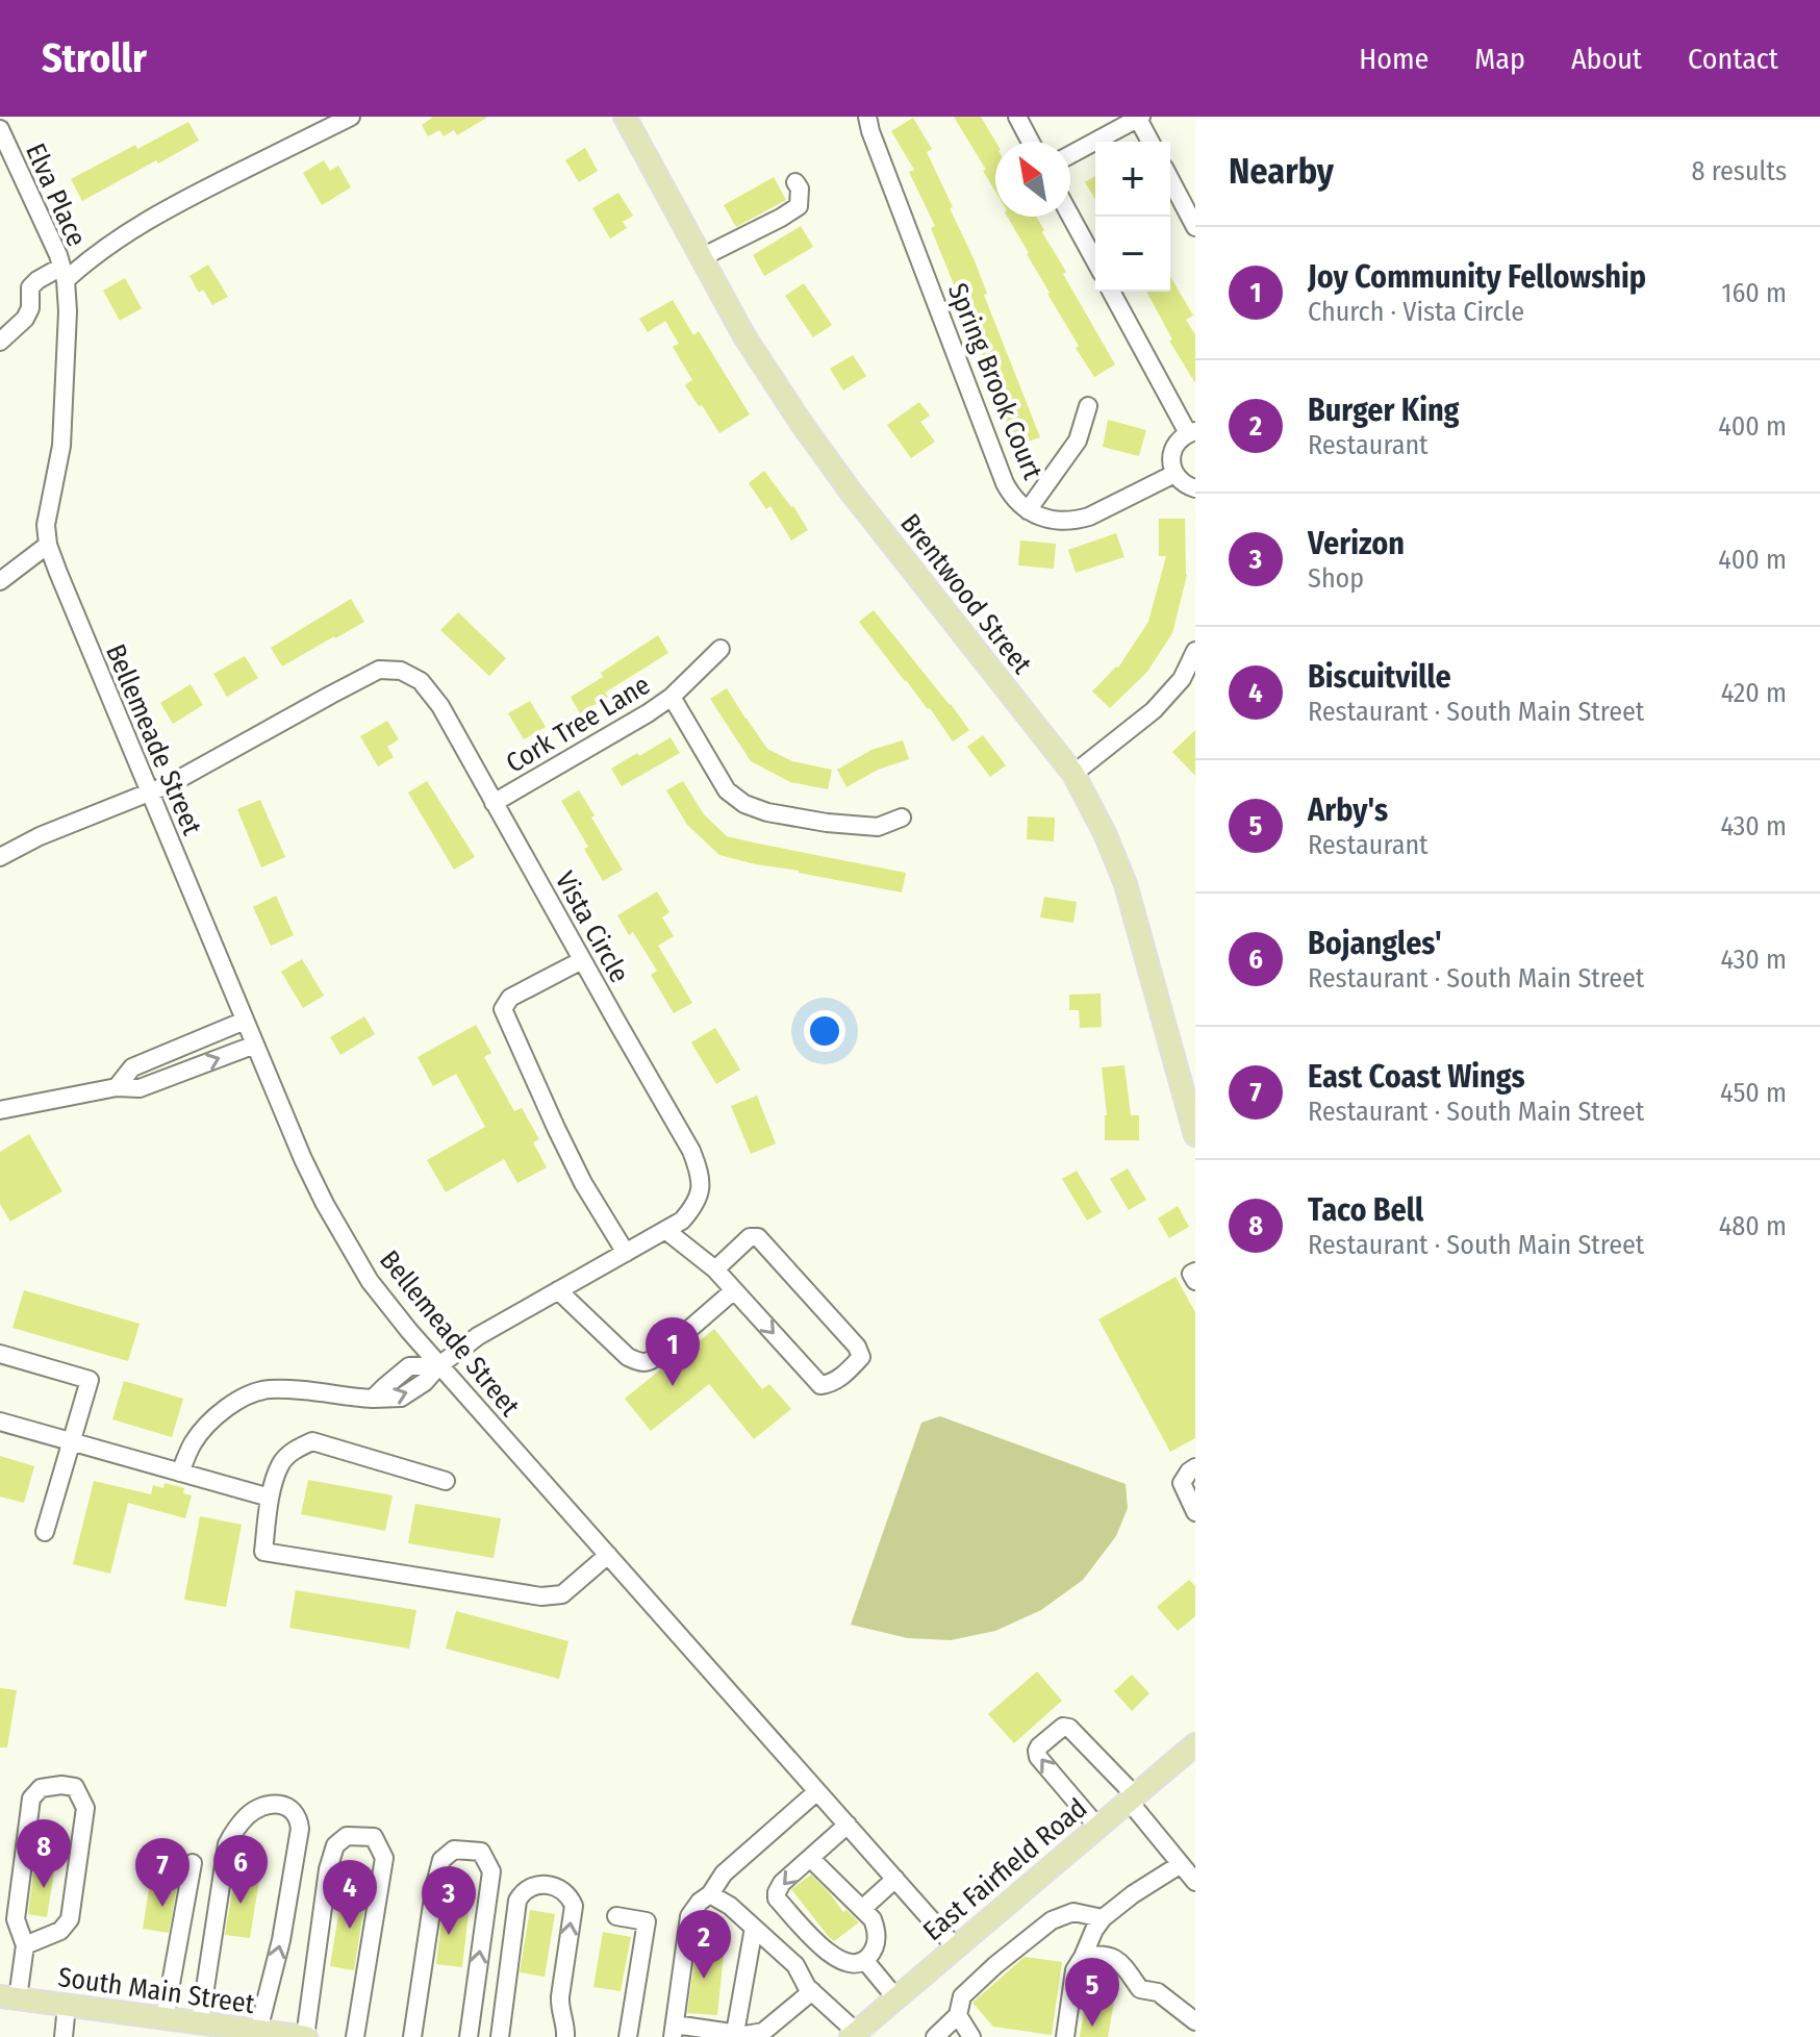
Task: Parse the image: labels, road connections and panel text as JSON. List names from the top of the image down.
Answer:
{
  "streets": {
    "main road": ["Brentwood Street", "East Fairfield Road", "South Main Street"],
    "street": [
      "Elva Place",
      "Spring Brook Court",
      "Cork Tree Lane",
      "Bellemeade Street",
      "Vista Circle"
    ]
  },
  "crossings": [
    ["Elva Place", "Bellemeade Street"],
    ["Cork Tree Lane", "Vista Circle"],
    ["Bellemeade Street", "Vista Circle"],
    ["Bellemeade Street", "East Fairfield Road"]
  ],
  "north": "top left",
  "page": {
    "header": "Strollr",
    "nav": [
      "Home",
      "Map",
      "About",
      "Contact"
    ],
    "heading": ["Nearby", "8 results"],
    "map_buttons": ["+", "−"],
    "list": [
      {
        "mark": "1",
        "name": "Joy Community Fellowship",
        "note": "Church · Vista Circle",
        "value": "160 m"
      },
      {
        "mark": "2",
        "name": "Burger King",
        "note": "Restaurant",
        "value": "400 m"
      },
      {
        "mark": "3",
        "name": "Verizon",
        "note": "Shop",
        "value": "400 m"
      },
      {
        "mark": "4",
        "name": "Biscuitville",
        "note": "Restaurant · South Main Street",
        "value": "420 m"
      },
      {
        "mark": "5",
        "name": "Arby's",
        "note": "Restaurant",
        "value": "430 m"
      },
      {
        "mark": "6",
        "name": "Bojangles'",
        "note": "Restaurant · South Main Street",
        "value": "430 m"
      },
      {
        "mark": "7",
        "name": "East Coast Wings",
        "note": "Restaurant · South Main Street",
        "value": "450 m"
      },
      {
        "mark": "8",
        "name": "Taco Bell",
        "note": "Restaurant · South Main Street",
        "value": "480 m"
      }
    ],
    "pins": [
      "1",
      "8",
      "6",
      "7",
      "4",
      "3",
      "2",
      "5"
    ]
  }
}
